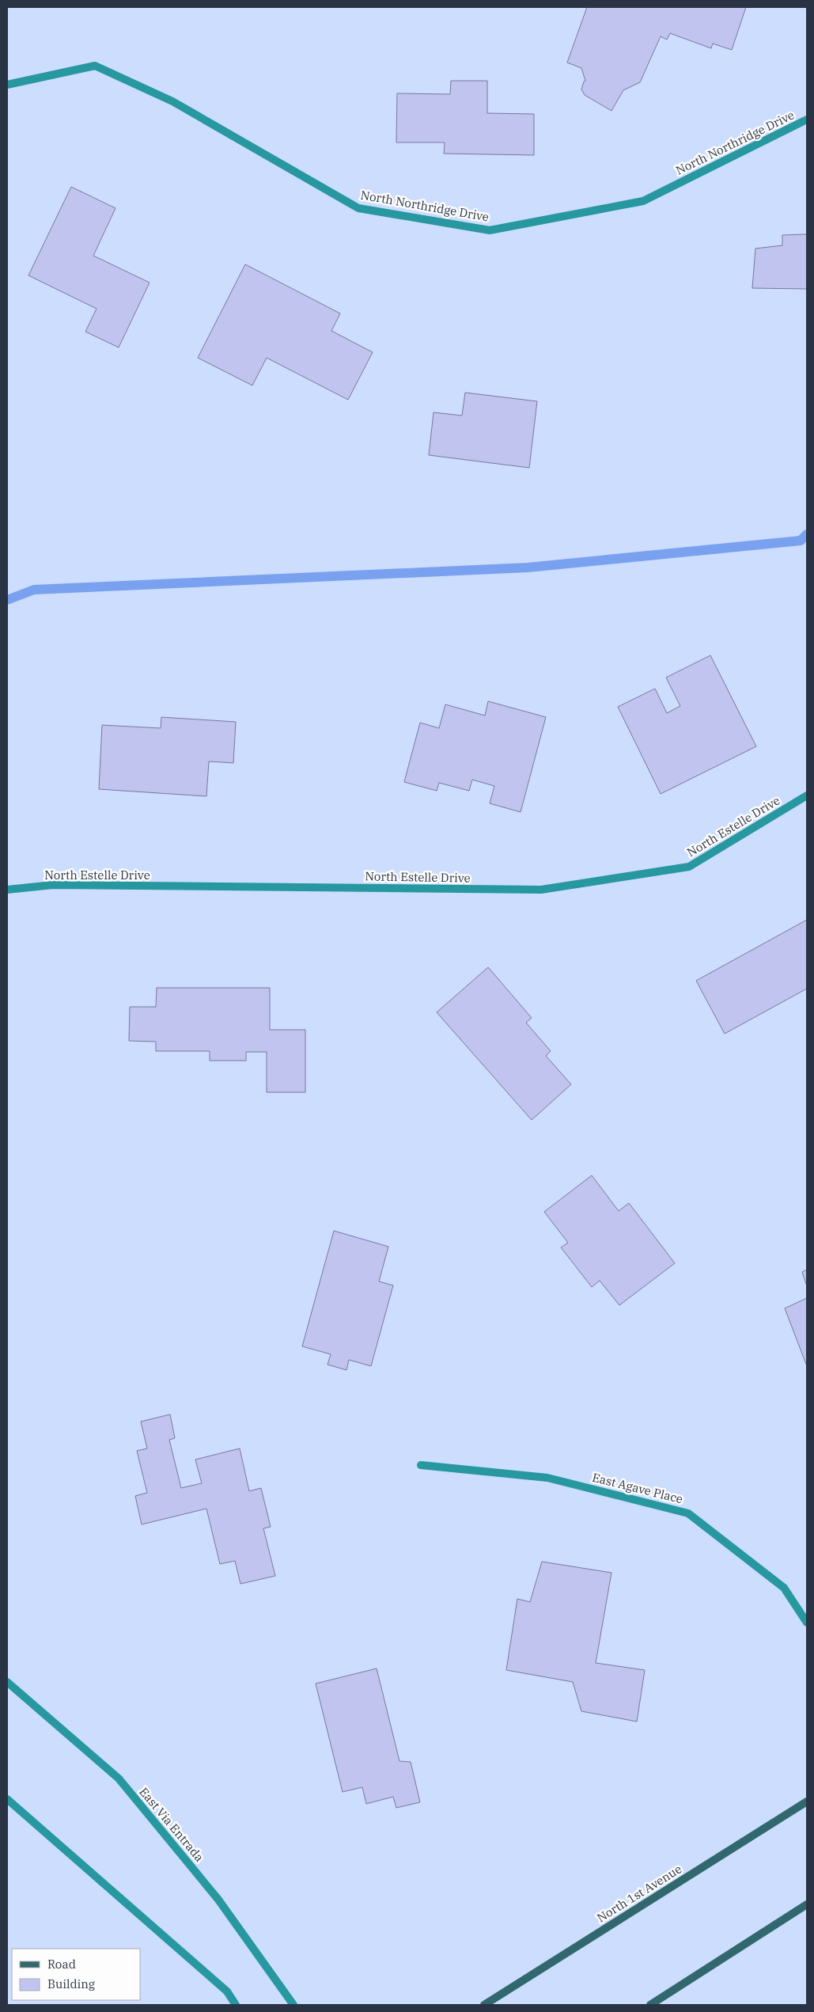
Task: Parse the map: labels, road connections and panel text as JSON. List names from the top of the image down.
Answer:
{
  "streets": {
    "main road": ["North 1st Avenue"],
    "street": [
      "North Northridge Drive",
      "North Estelle Drive",
      "East Agave Place",
      "East Via Entrada"
    ]
  },
  "legend": ["Road", "Building"]
}
